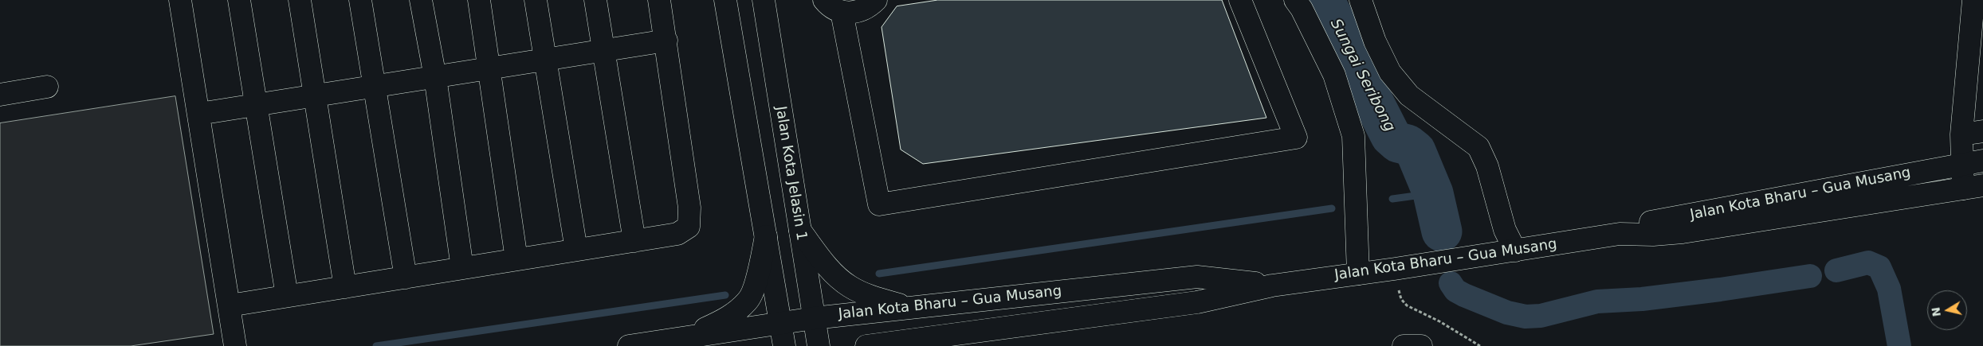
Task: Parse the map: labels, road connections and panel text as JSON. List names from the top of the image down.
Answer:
{
  "streets": {
    "main road": ["Jalan Kota Jelasin 1", "Jalan Kota Bharu – Gua Musang"]
  },
  "crossings": [
    ["Jalan Kota Jelasin 1", "Jalan Kota Bharu – Gua Musang"]
  ],
  "water": ["Sungai Seribong"],
  "north": "left"
}
